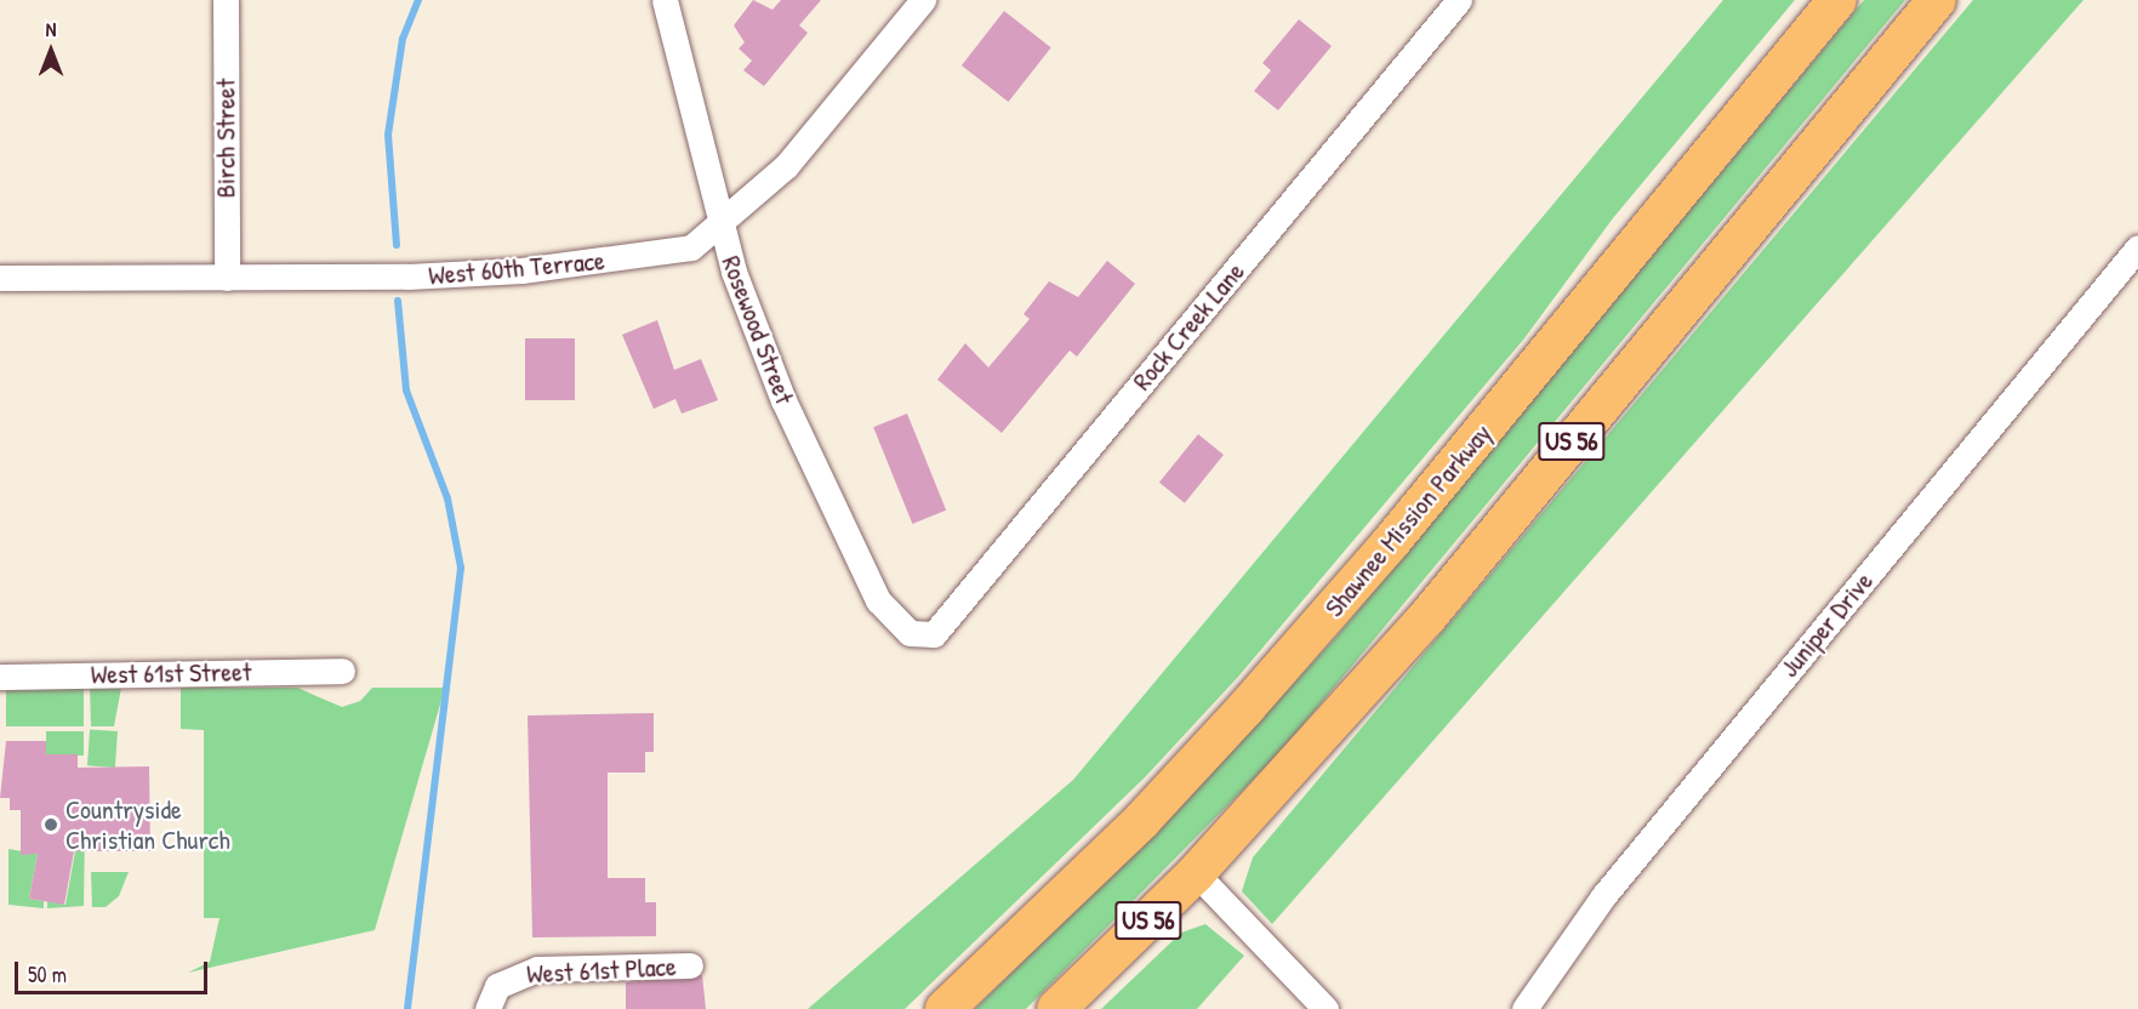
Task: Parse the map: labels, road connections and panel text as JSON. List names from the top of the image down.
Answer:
{
  "streets": {
    "highway": ["US 56", "Shawnee Mission Parkway"],
    "street": [
      "Birch Street",
      "West 60th Terrace",
      "Rock Creek Lane",
      "Rosewood Street",
      "Juniper Drive",
      "West 61st Street",
      "West 61st Place"
    ]
  },
  "crossings": [
    ["Birch Street", "West 60th Terrace"],
    ["West 60th Terrace", "Rosewood Street"],
    ["Rock Creek Lane", "Rosewood Street"]
  ],
  "places": ["Countryside Christian Church"],
  "scale_bar": "50 m",
  "north": "top"
}
